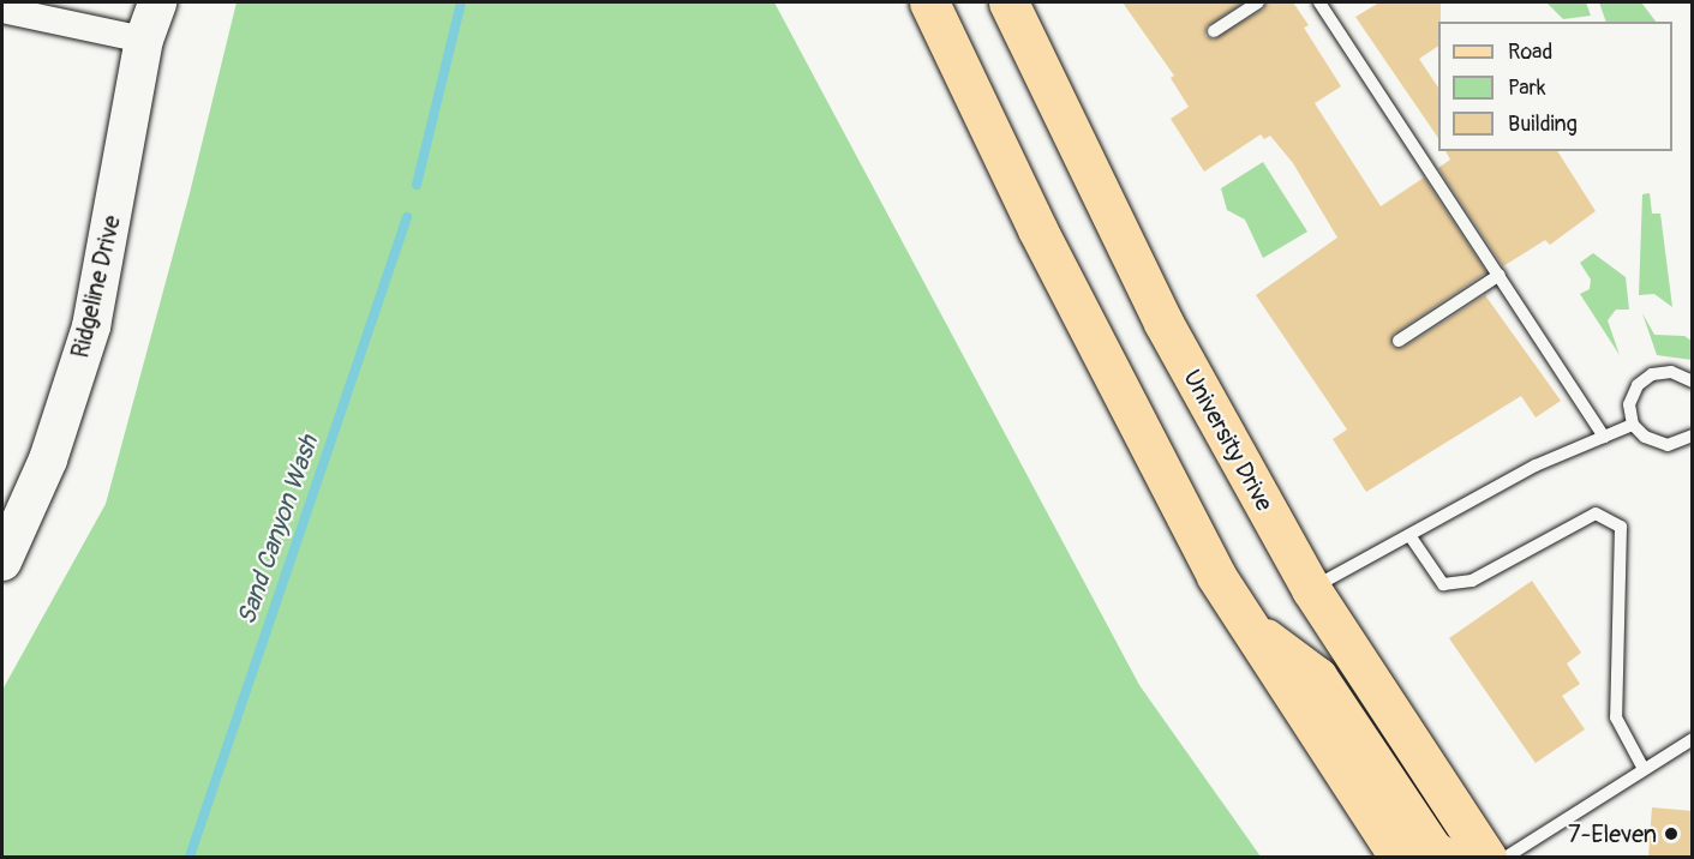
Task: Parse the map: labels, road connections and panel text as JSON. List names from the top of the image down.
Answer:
{
  "streets": {
    "main road": ["University Drive"],
    "street": ["Ridgeline Drive"]
  },
  "water": ["Sand Canyon Wash"],
  "places": ["7-Eleven"],
  "legend": ["Road", "Park", "Building"]
}
